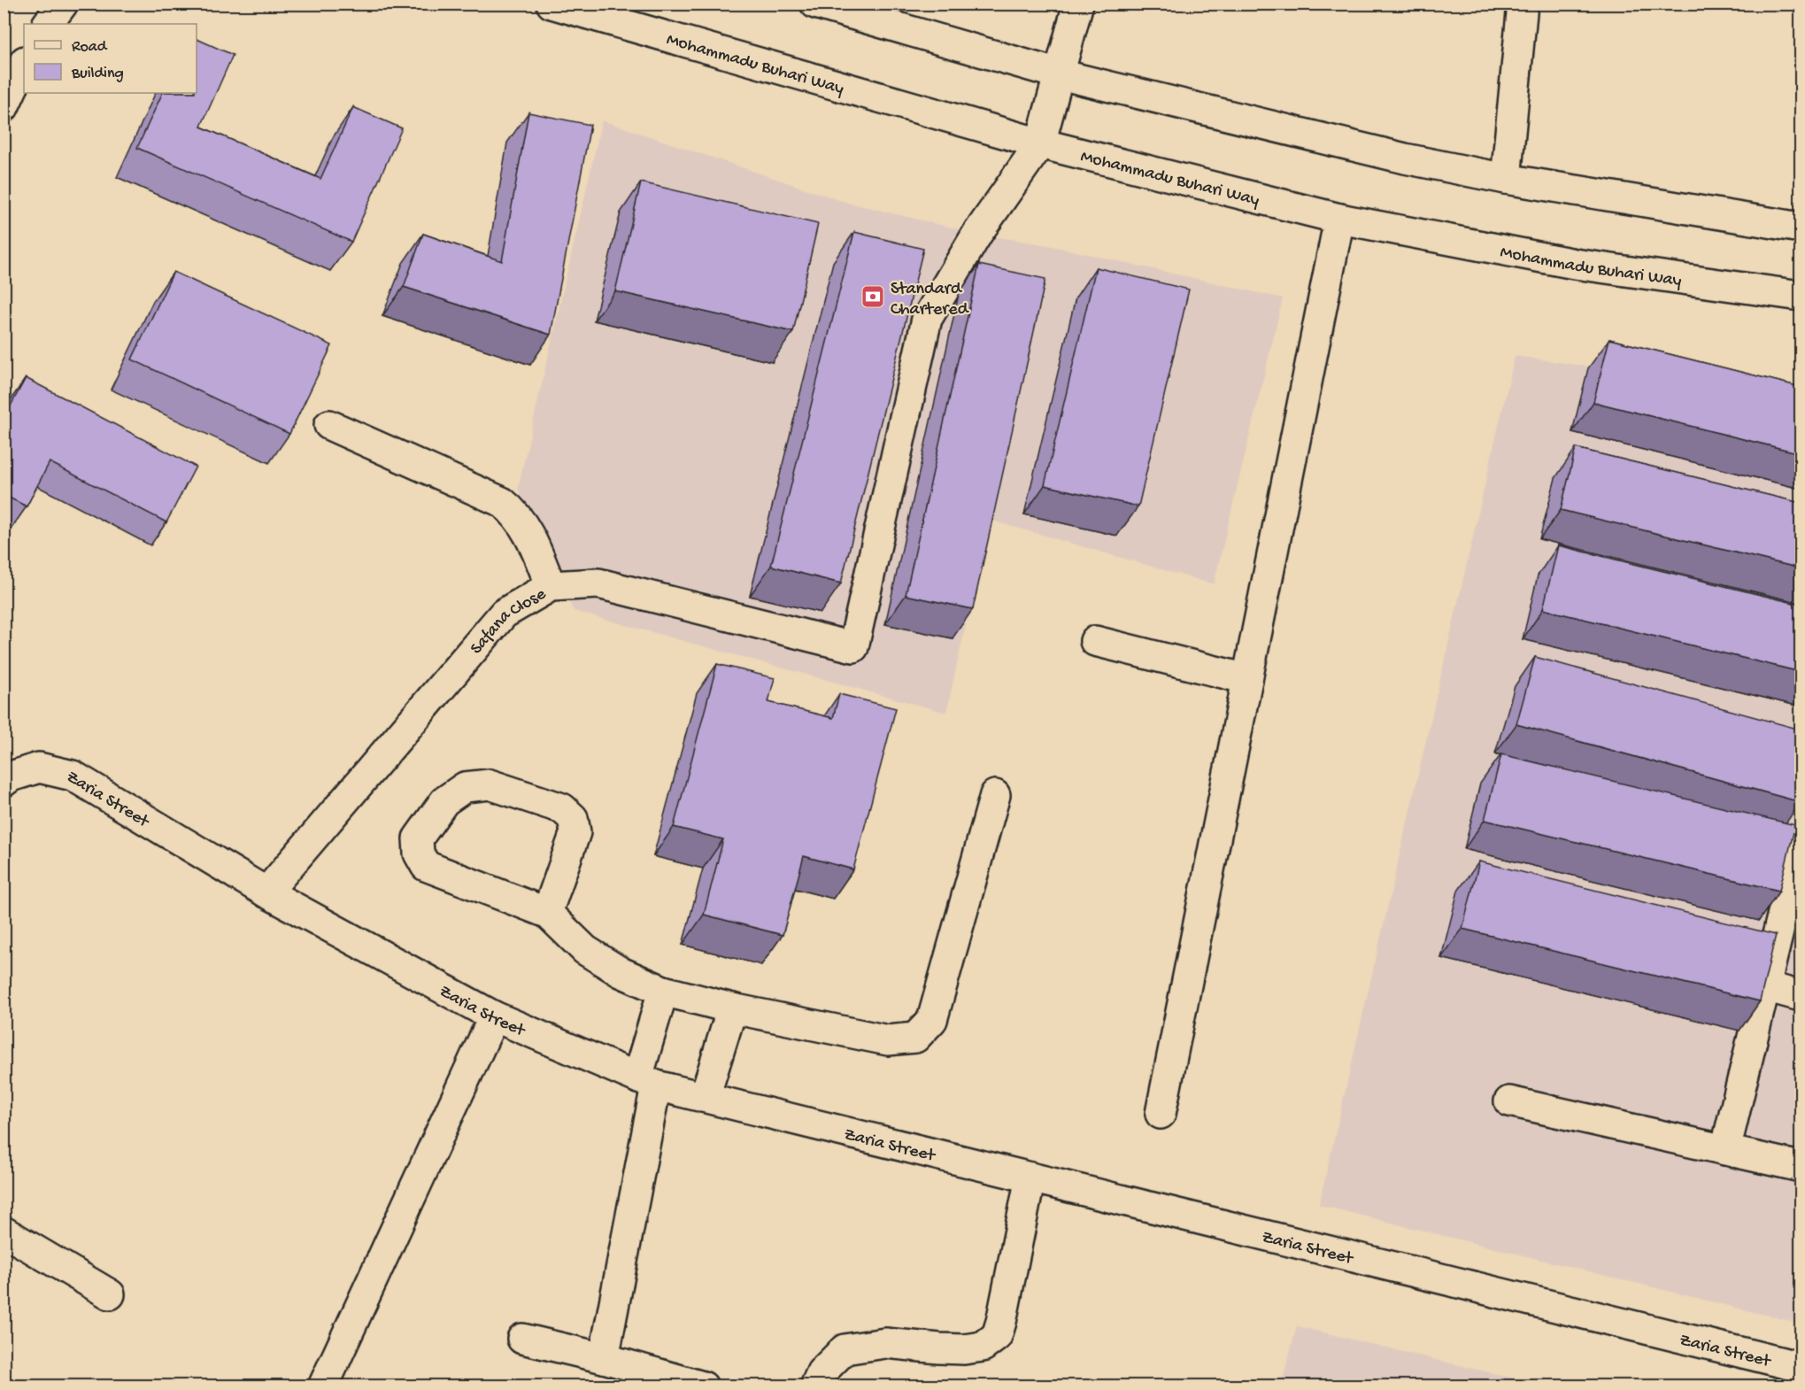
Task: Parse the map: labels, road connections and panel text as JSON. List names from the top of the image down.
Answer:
{
  "streets": {
    "street": ["Mohammadu Buhari Way", "Safana Close", "Zaria Street"]
  },
  "crossings": [
    ["Mohammadu Buhari Way", "Safana Close"],
    ["Safana Close", "Zaria Street"]
  ],
  "places": {
    "bank": ["Standard Chartered"]
  },
  "legend": ["Road", "Building"]
}
